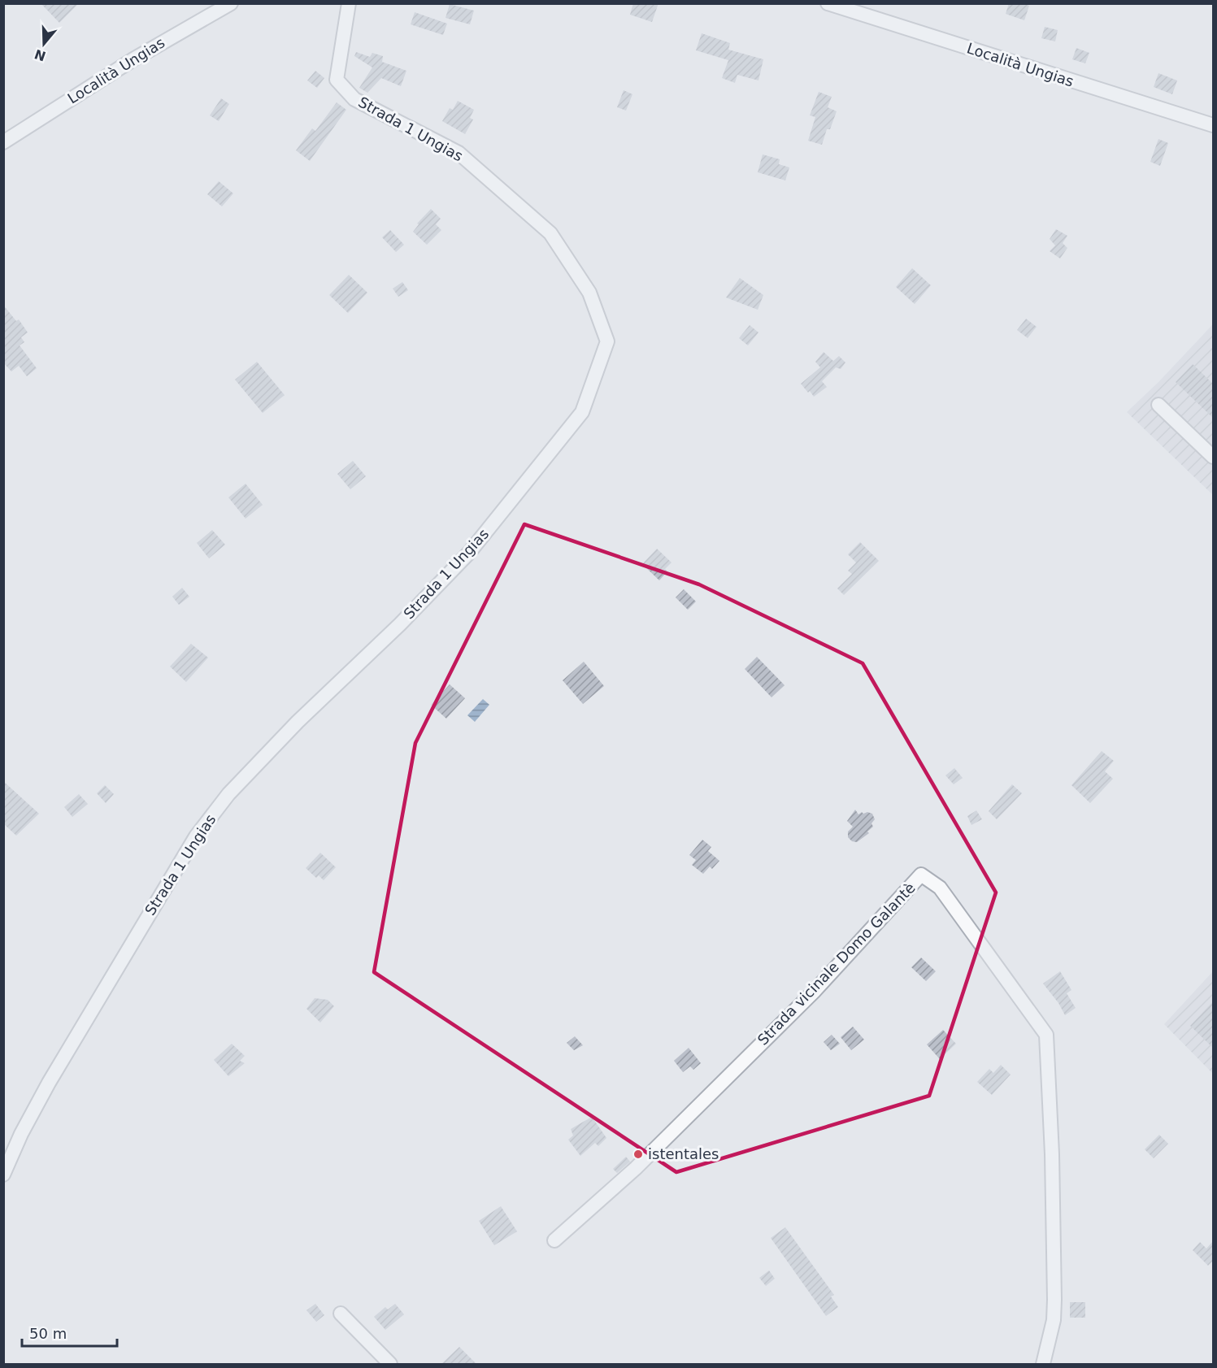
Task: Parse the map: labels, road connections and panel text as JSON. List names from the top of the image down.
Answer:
{
  "streets": {
    "street": ["Località Ungias", "Strada 1 Ungias", "Strada vicinale Domo Galantè"]
  },
  "places": ["istentales"],
  "scale_bar": "50 m",
  "north": "bottom"
}
